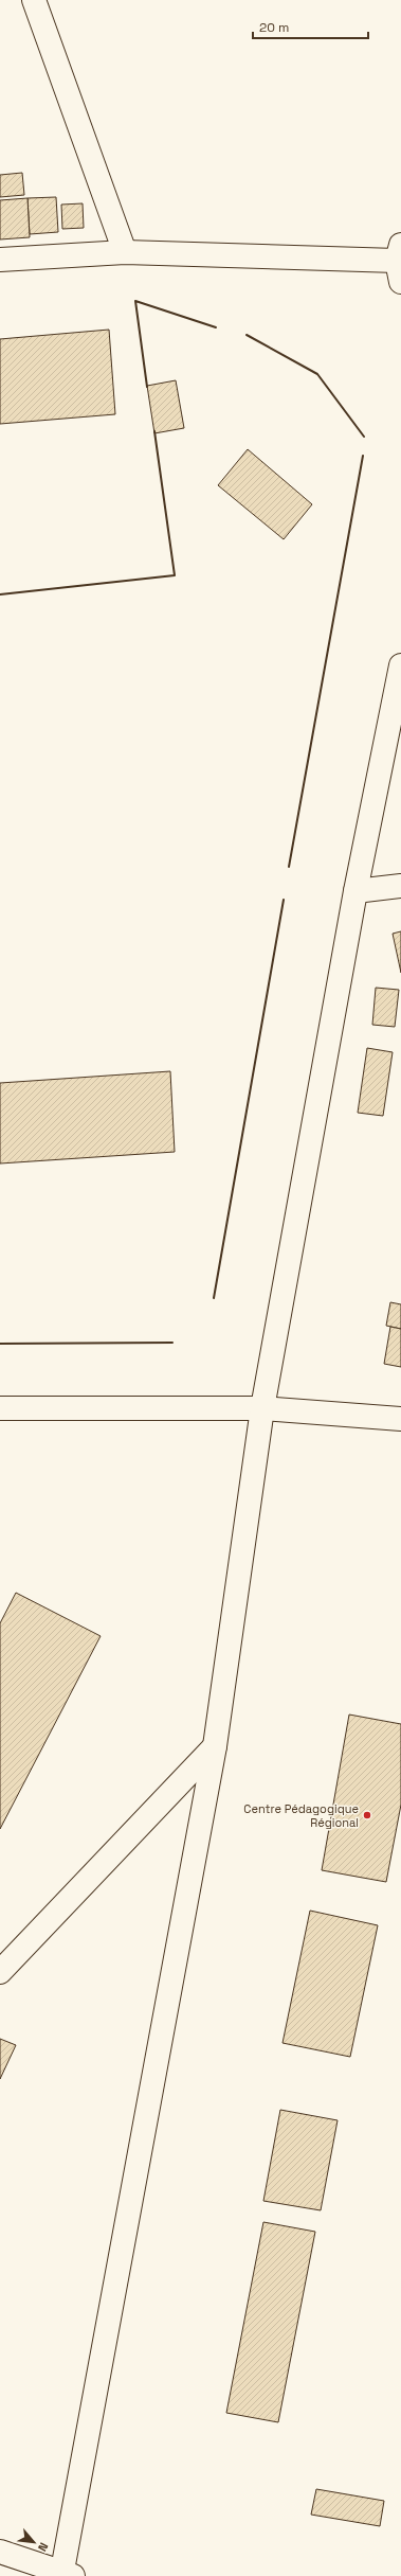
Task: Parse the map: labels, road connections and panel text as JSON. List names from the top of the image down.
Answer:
{
  "places": ["Centre Pédagogique Régional"],
  "scale_bar": "20 m",
  "north": "bottom right"
}
